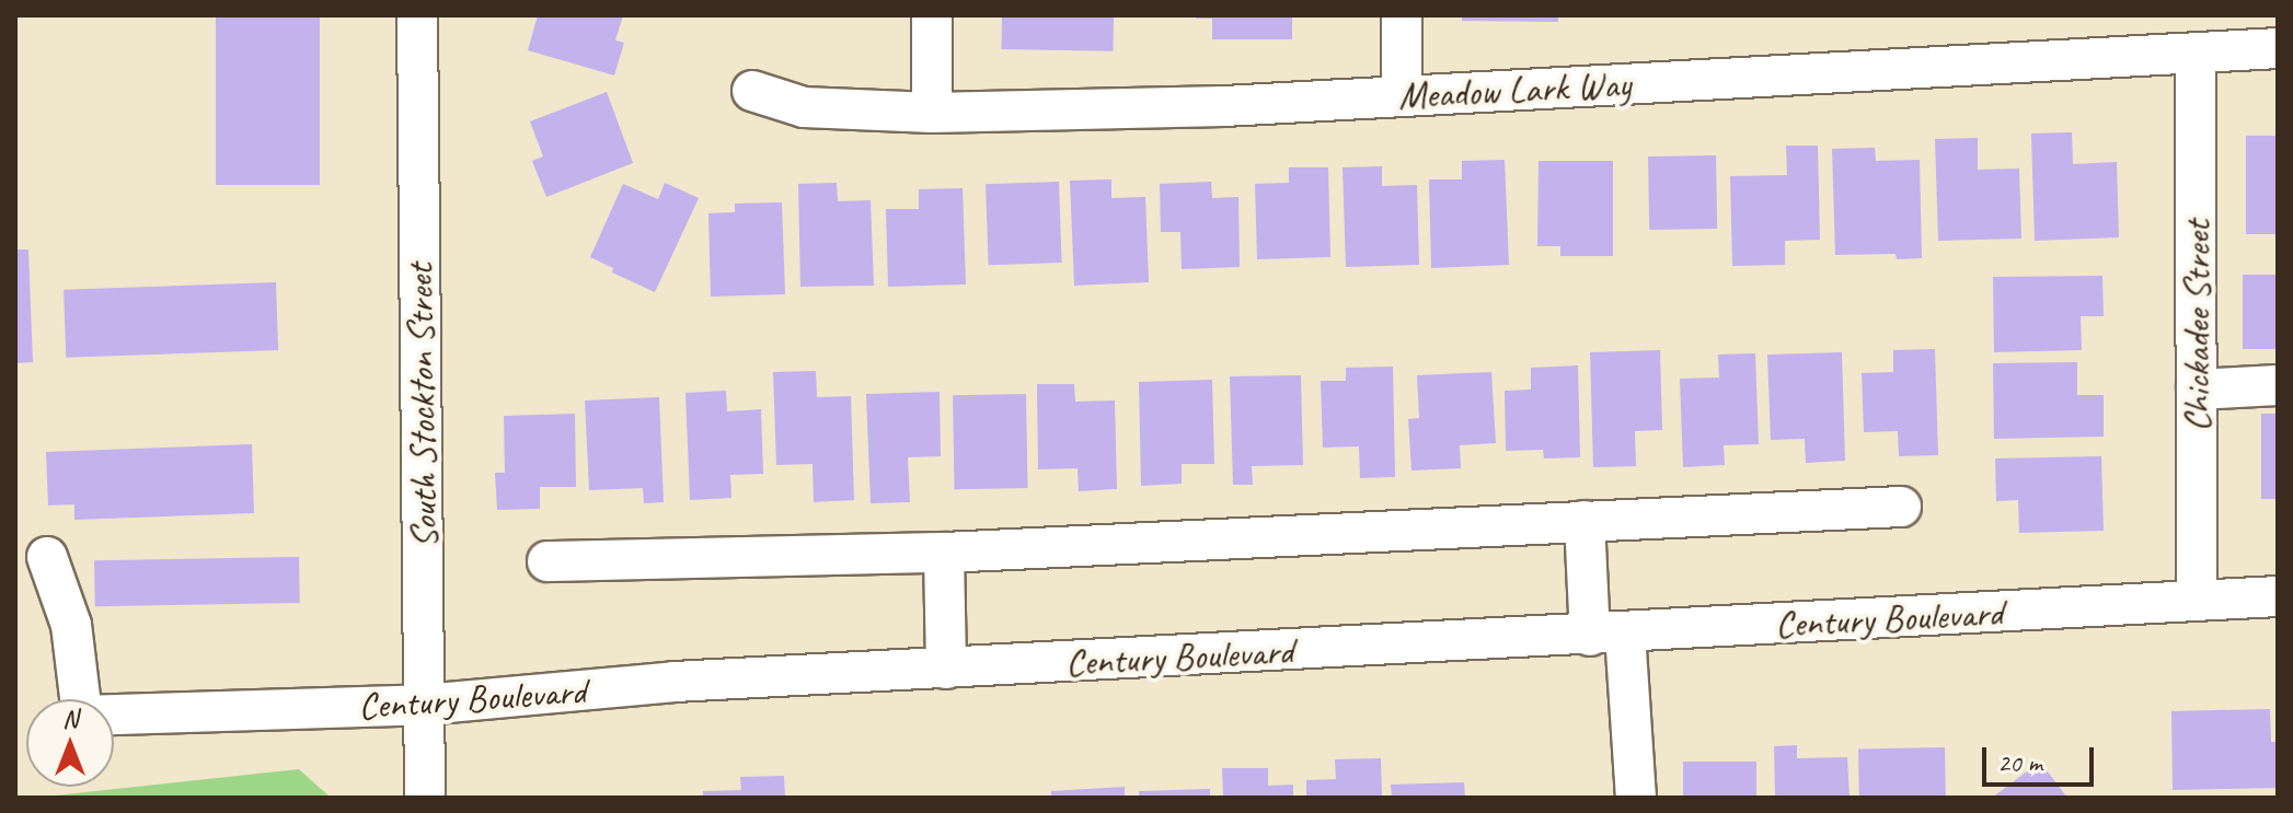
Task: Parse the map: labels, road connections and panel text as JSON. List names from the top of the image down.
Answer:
{
  "streets": {
    "street": [
      "Meadow Lark Way",
      "Chickadee Street",
      "South Stockton Street",
      "Century Boulevard"
    ]
  },
  "crossings": [
    ["Meadow Lark Way", "Chickadee Street"],
    ["Chickadee Street", "Century Boulevard"],
    ["South Stockton Street", "Century Boulevard"]
  ],
  "scale_bar": "20 m",
  "north": "top"
}
